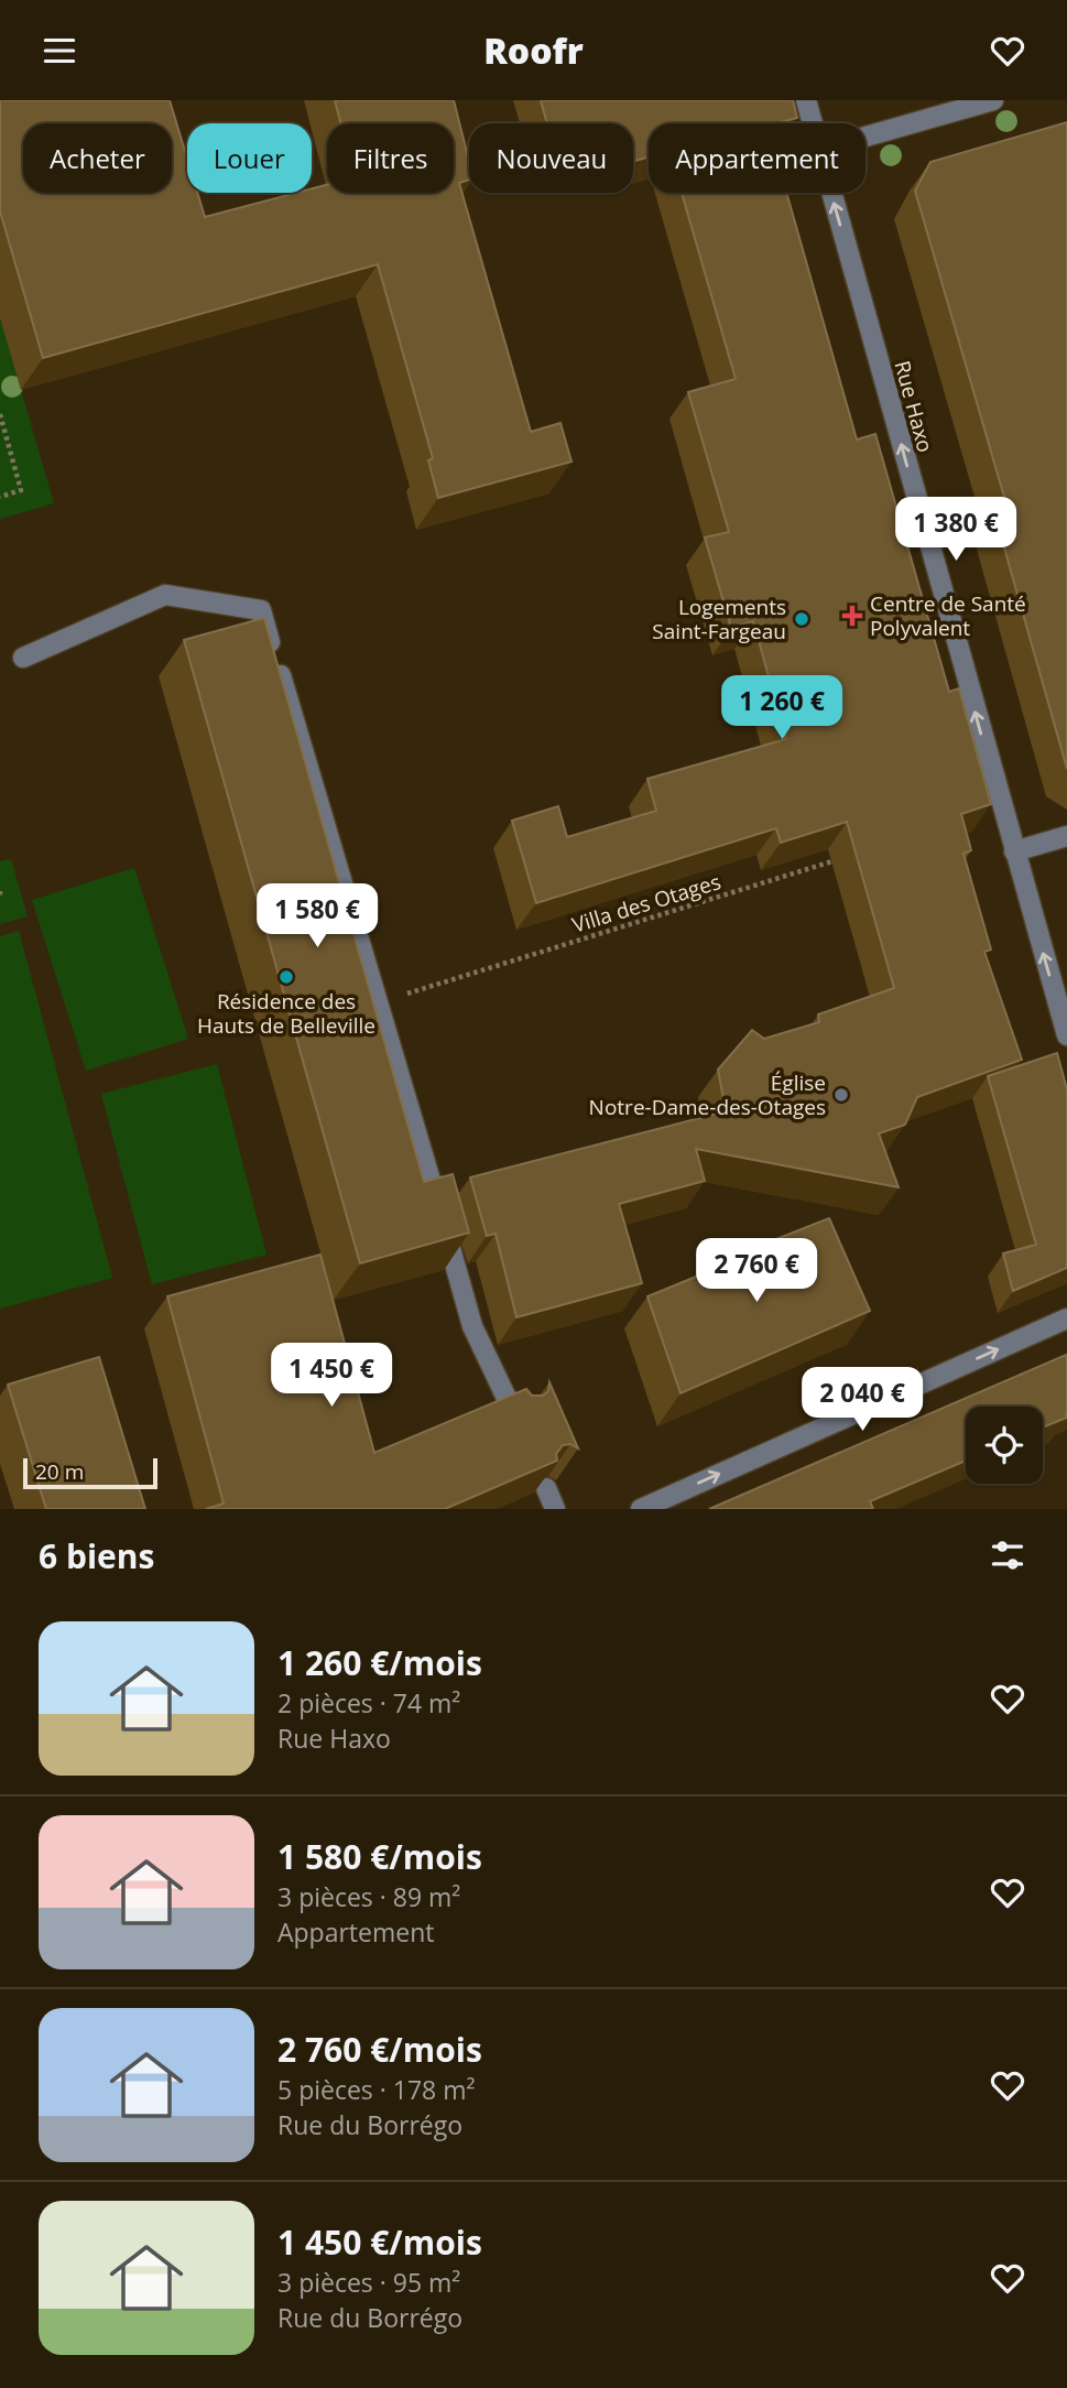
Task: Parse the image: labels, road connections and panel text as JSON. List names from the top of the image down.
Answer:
{
  "streets": {
    "street": ["Rue Haxo"],
    "path": ["Villa des Otages"]
  },
  "one_way": ["Rue Haxo"],
  "places": {
    "health": ["Centre de Santé Polyvalent"],
    "other": ["Logements Saint-Fargeau", "Résidence des Hauts de Belleville", "Église Notre-Dame-des-Otages"]
  },
  "scale_bar": "20 m",
  "page": {
    "header": "Roofr",
    "chip": [
      "Acheter",
      "Louer",
      "Filtres",
      "Nouveau",
      "Appartement"
    ],
    "price": [
      "1 380 €",
      "1 260 €",
      "1 580 €",
      "2 760 €",
      "1 450 €",
      "2 040 €"
    ],
    "scale": "20 m",
    "heading": "6 biens",
    "list": [
      {
        "name": "1 260 €/mois",
        "note": "2 pièces · 74 m² · Rue Haxo"
      },
      {
        "name": "1 580 €/mois",
        "note": "3 pièces · 89 m² · Appartement"
      },
      {
        "name": "2 760 €/mois",
        "note": "5 pièces · 178 m² · Rue du Borrégo"
      },
      {
        "name": "1 450 €/mois",
        "note": "3 pièces · 95 m² · Rue du Borrégo"
      }
    ]
  }
}
